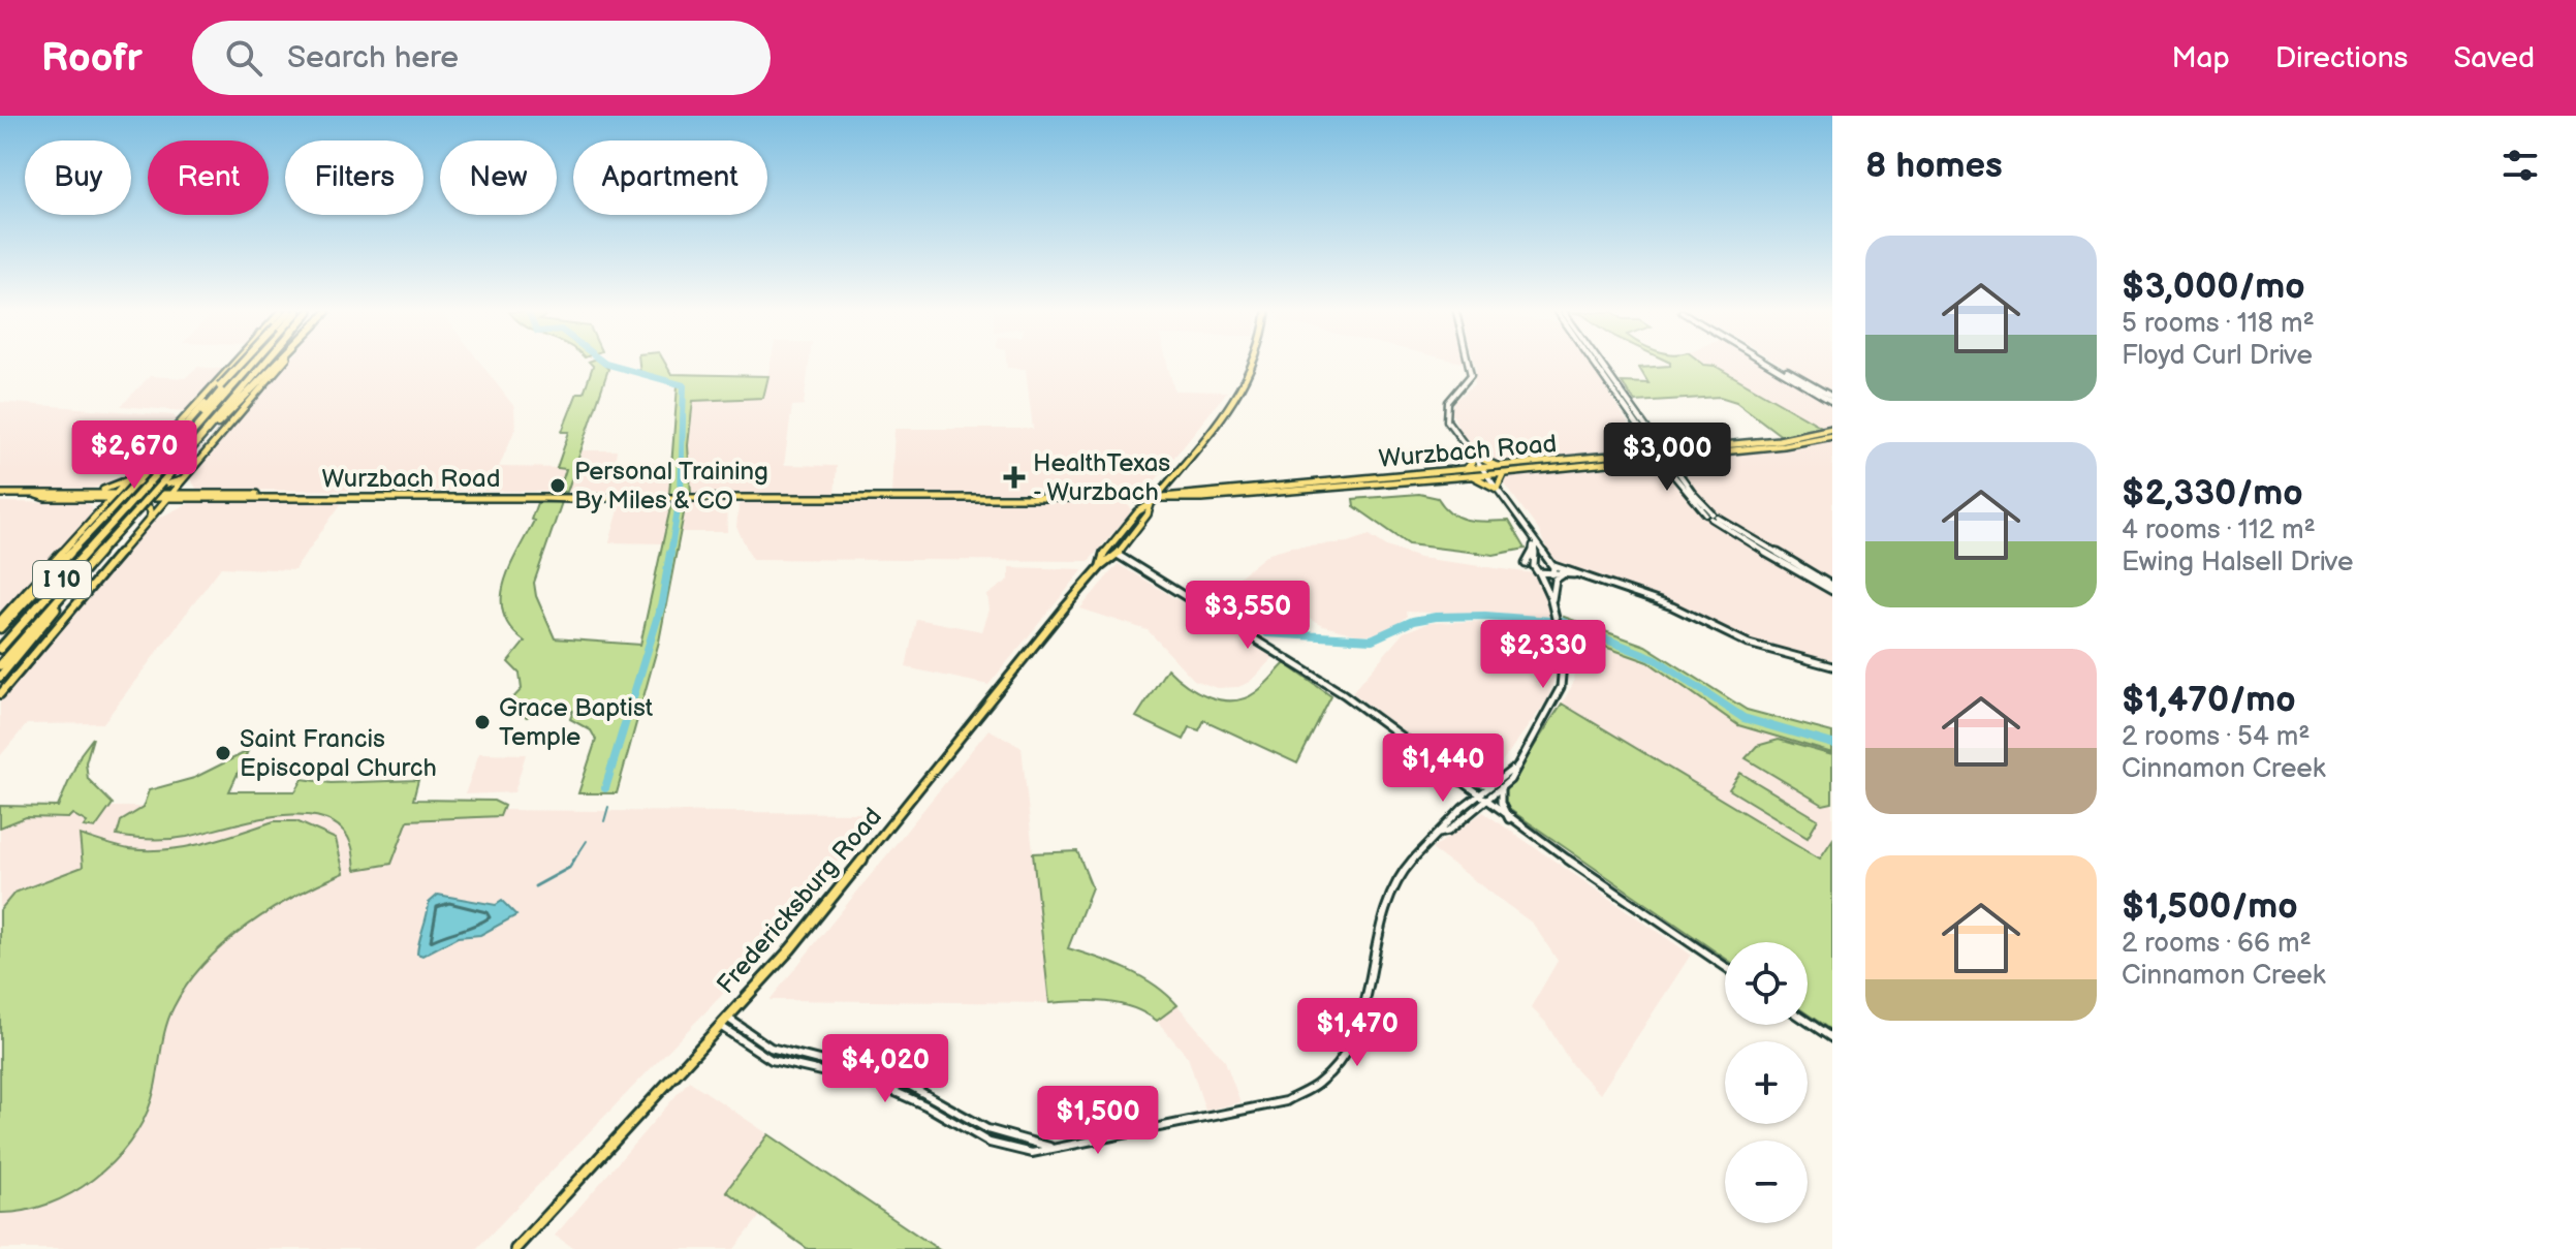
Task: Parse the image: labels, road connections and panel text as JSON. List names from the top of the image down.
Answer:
{
  "streets": {
    "highway": ["I 10"],
    "main road": ["Wurzbach Road", "Fredericksburg Road"]
  },
  "crossings": [
    ["Wurzbach Road", "Fredericksburg Road"]
  ],
  "places": {
    "health": ["HealthTexas - Wurzbach"],
    "other": ["Personal Training By Miles & CO", "Grace Baptist Temple", "Saint Francis Episcopal Church"]
  },
  "page": {
    "header": "Roofr",
    "search": "Search here",
    "nav": ["Map", "Directions", "Saved"],
    "heading": "8 homes",
    "chip": [
      "Buy",
      "Rent",
      "Filters",
      "New",
      "Apartment"
    ],
    "list": [
      {
        "name": "$3,000/mo",
        "note": "5 rooms · 118 m² · Floyd Curl Drive"
      },
      {
        "name": "$2,330/mo",
        "note": "4 rooms · 112 m² · Ewing Halsell Drive"
      },
      {
        "name": "$1,470/mo",
        "note": "2 rooms · 54 m² · Cinnamon Creek"
      },
      {
        "name": "$1,500/mo",
        "note": "2 rooms · 66 m² · Cinnamon Creek"
      }
    ],
    "price": [
      "$2,670",
      "$3,000",
      "$3,550",
      "$2,330",
      "$1,440",
      "$1,470",
      "$4,020",
      "$1,500"
    ],
    "map_buttons": ["+", "−"]
  }
}
